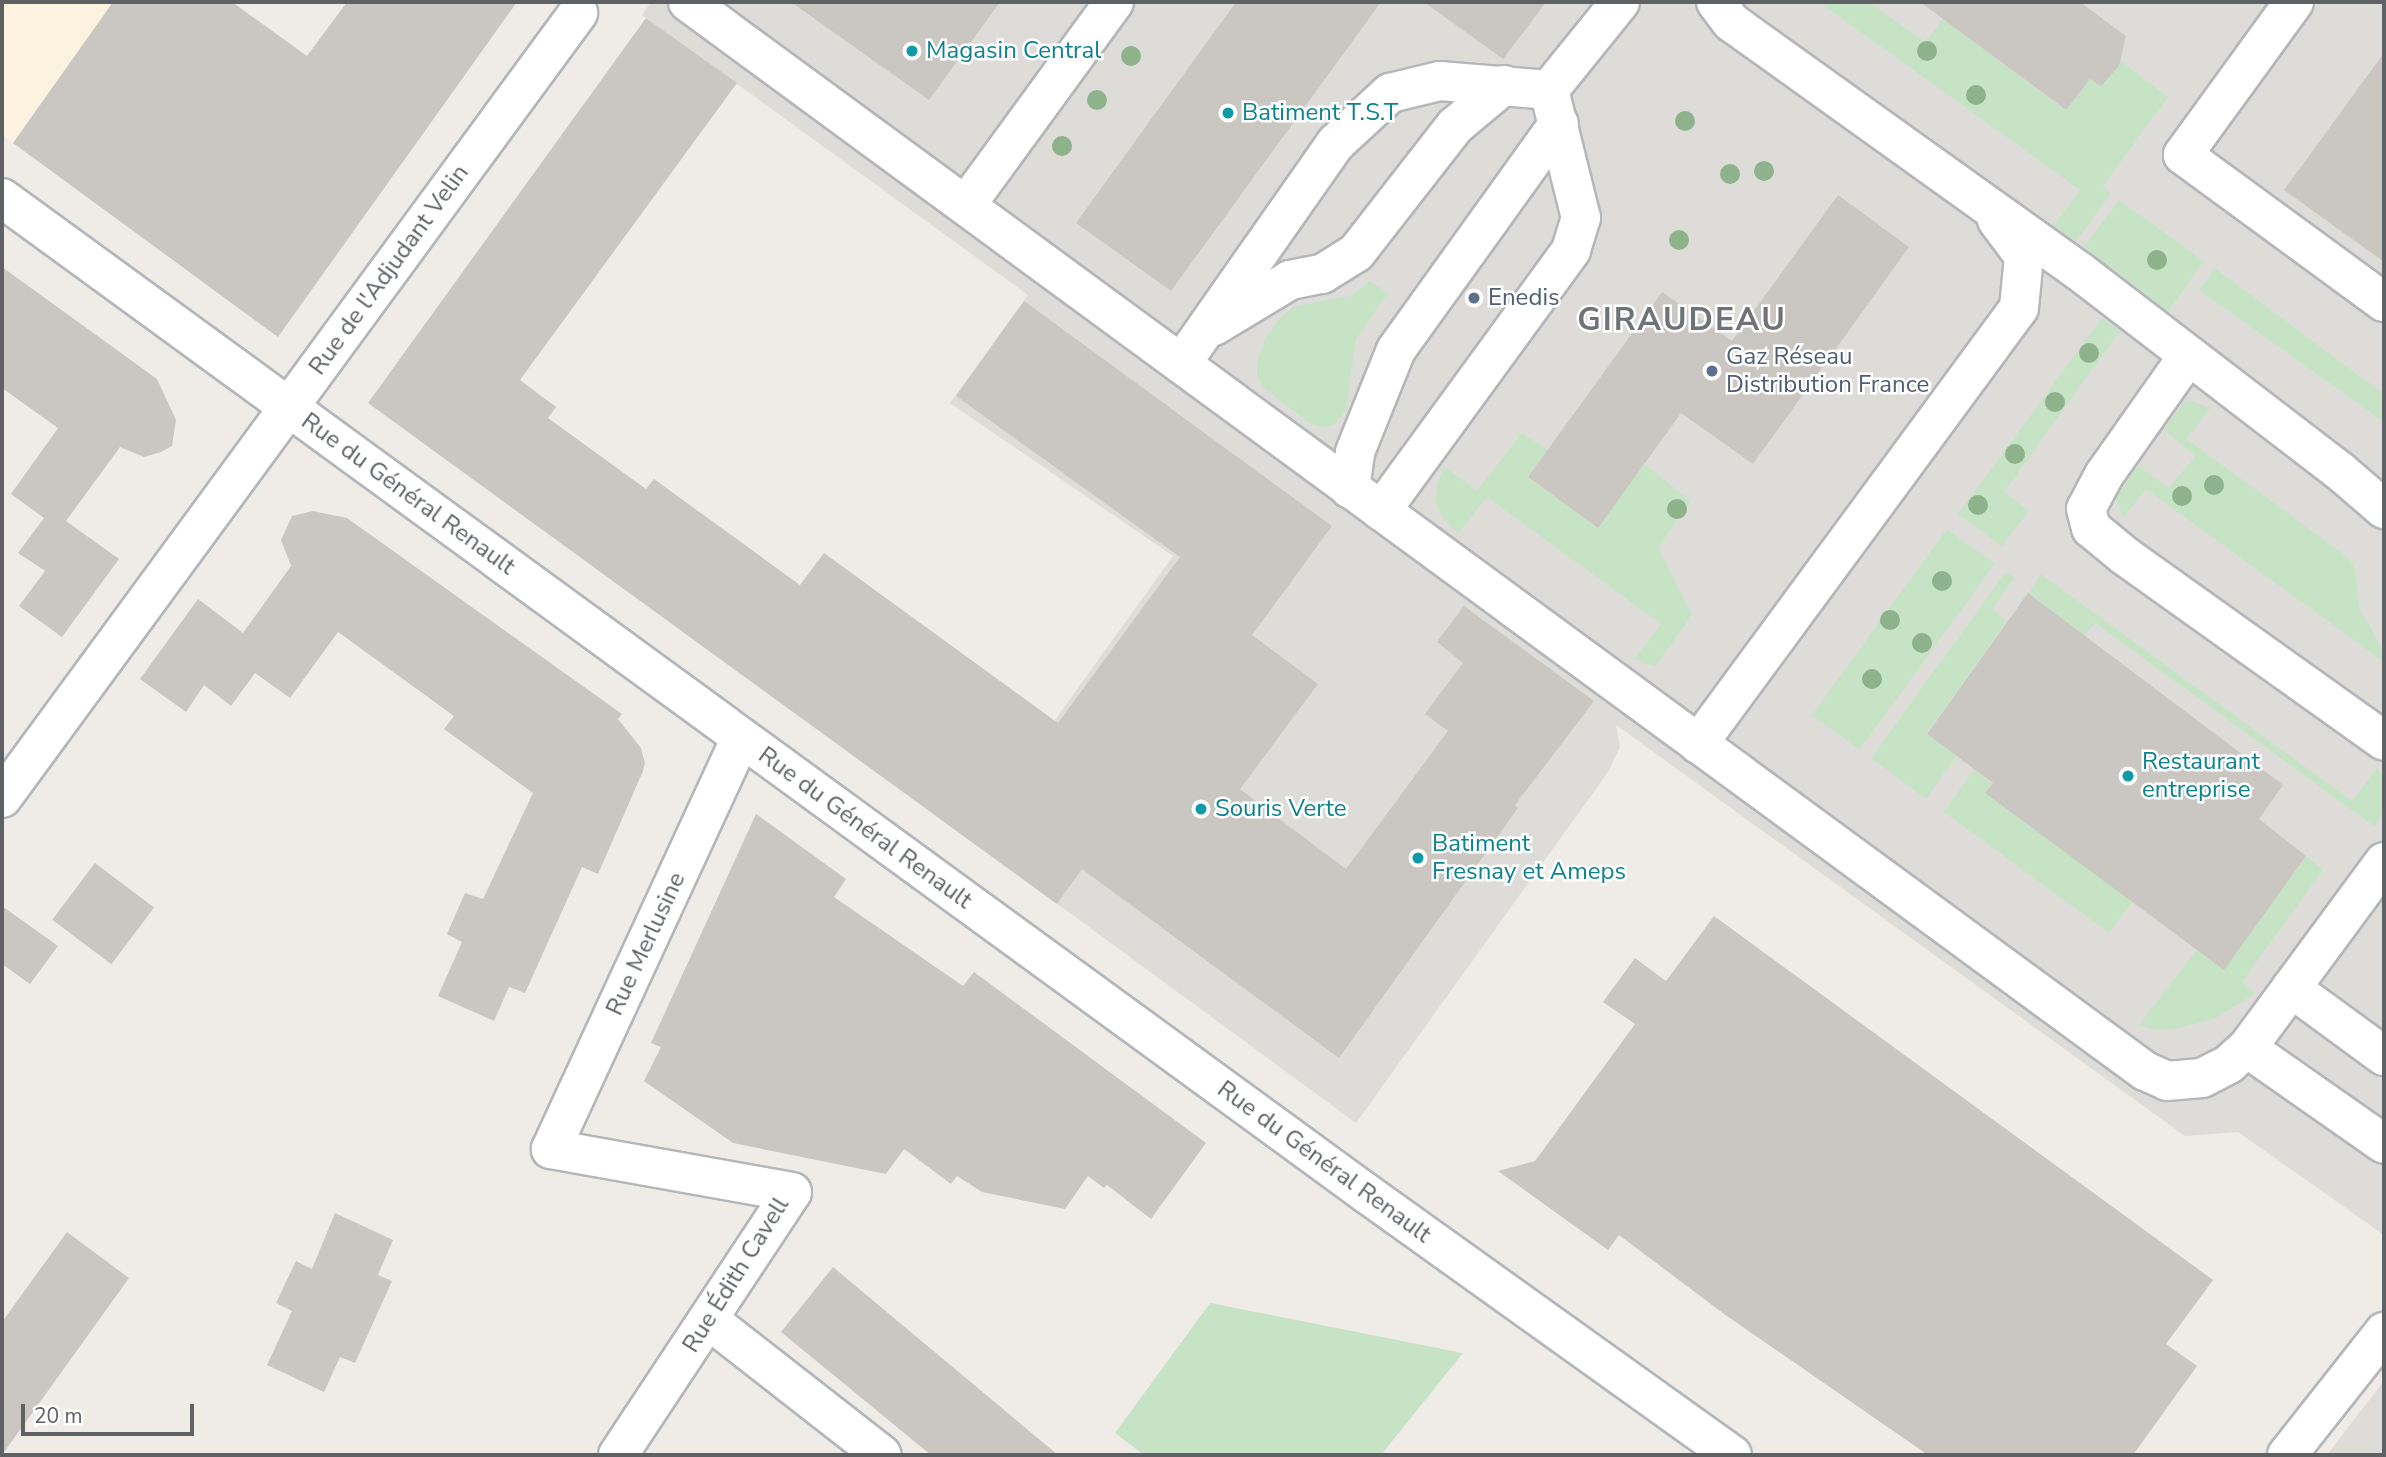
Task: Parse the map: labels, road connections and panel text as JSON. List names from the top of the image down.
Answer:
{
  "streets": {
    "street": [
      "Rue de l'Adjudant Velin",
      "Rue du Général Renault",
      "Rue Merlusine",
      "Rue Édith Cavell"
    ]
  },
  "crossings": [
    ["Rue de l'Adjudant Velin", "Rue du Général Renault"],
    ["Rue du Général Renault", "Rue Merlusine"],
    ["Rue Merlusine", "Rue Édith Cavell"]
  ],
  "districts": ["GIRAUDEAU"],
  "places": [
    "Magasin Central",
    "Batiment T.S.T",
    "Enedis",
    "Gaz Réseau Distribution France",
    "Restaurant entreprise",
    "Souris Verte",
    "Batiment Fresnay et Ameps"
  ],
  "scale_bar": "20 m"
}
